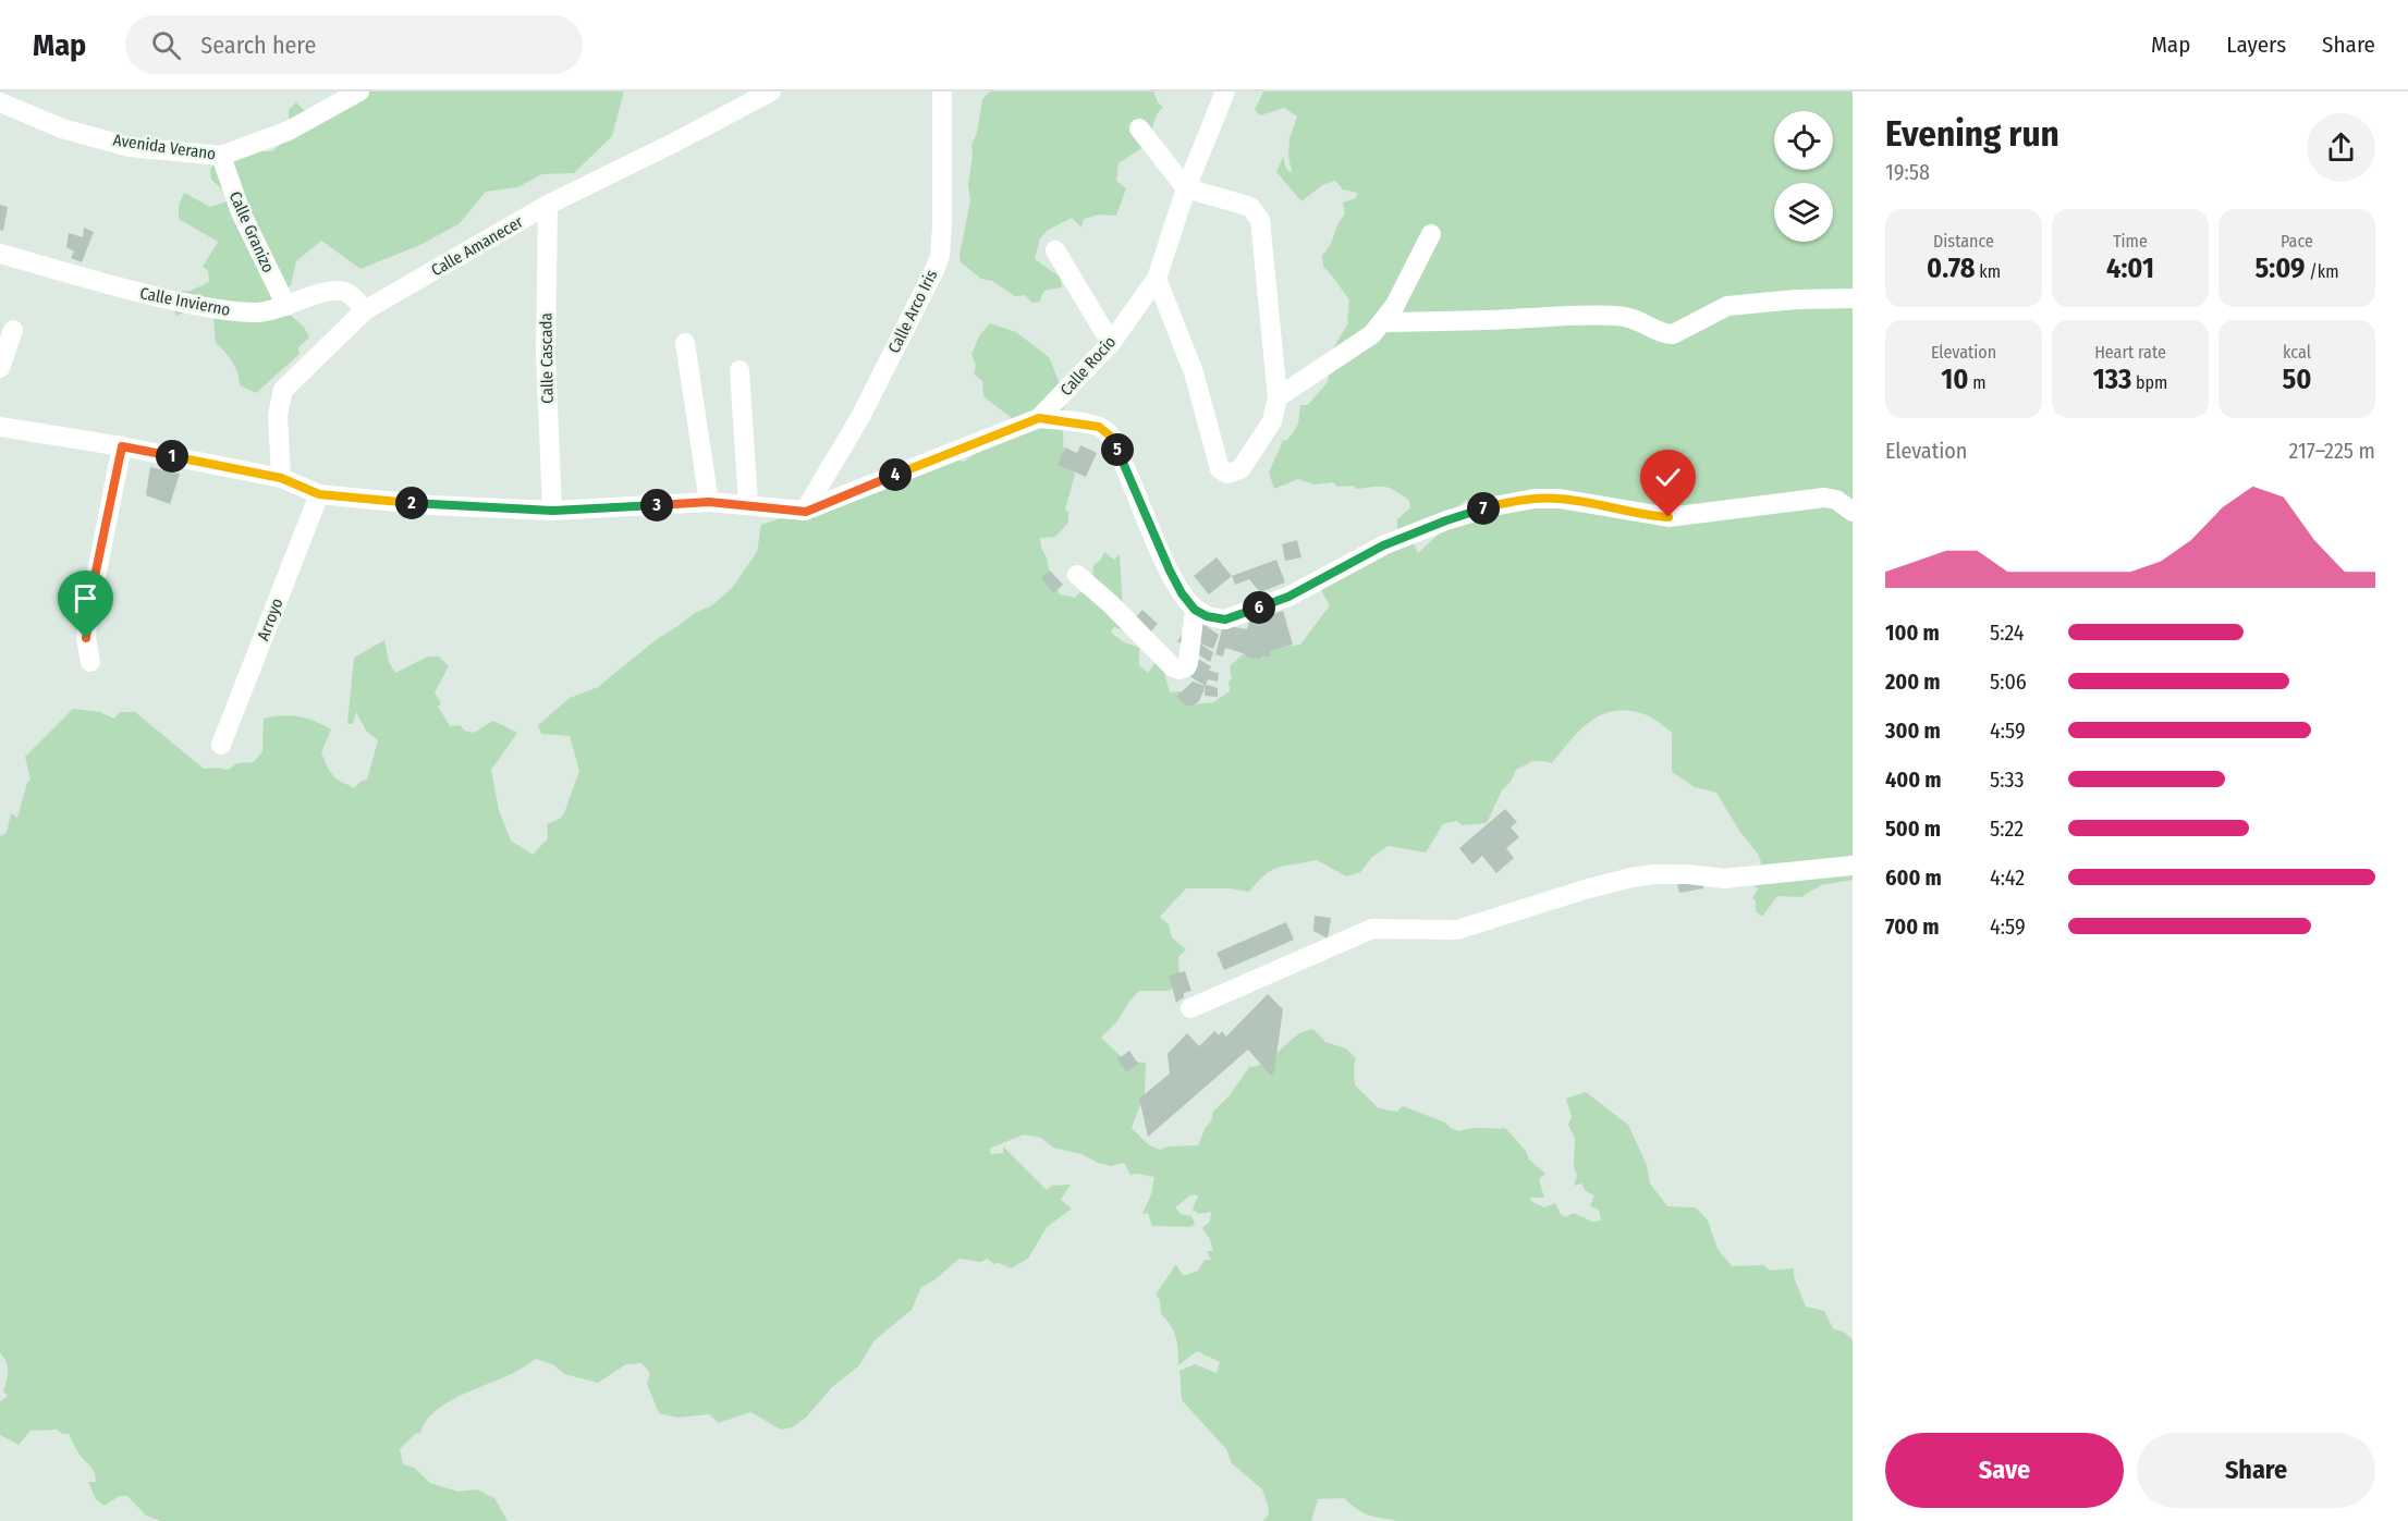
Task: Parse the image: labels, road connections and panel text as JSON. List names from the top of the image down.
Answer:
{
  "streets": {
    "street": [
      "Avenida Verano",
      "Calle Granizo",
      "Calle Amanecer",
      "Calle Invierno",
      "Calle Arco Iris",
      "Calle Cascada",
      "Calle Rocío",
      "Arroyo"
    ]
  },
  "crossings": [
    ["Avenida Verano", "Calle Granizo"],
    ["Calle Granizo", "Calle Invierno"],
    ["Calle Amanecer", "Calle Invierno"],
    ["Calle Amanecer", "Calle Cascada"],
    ["Calle Arco Iris", "Calle Rocío"]
  ],
  "page": {
    "header": "Map",
    "search": "Search here",
    "nav": ["Map", "Layers", "Share"],
    "heading": ["Evening run", "19:58"],
    "stats": [
      ["Distance", "0.78 km"],
      ["Time", "4:01"],
      ["Pace", "5:09 /km"],
      ["Elevation", "10 m"],
      ["Heart rate", "133 bpm"],
      ["kcal", "50"]
    ],
    "chart": ["Elevation", "217–225 m"],
    "pins": [
      "5",
      "1",
      "4",
      "2",
      "3",
      "7",
      "6"
    ],
    "list": [
      {
        "name": "100 m",
        "note": "5:24"
      },
      {
        "name": "200 m",
        "note": "5:06"
      },
      {
        "name": "300 m",
        "note": "4:59"
      },
      {
        "name": "400 m",
        "note": "5:33"
      },
      {
        "name": "500 m",
        "note": "5:22"
      },
      {
        "name": "600 m",
        "note": "4:42"
      },
      {
        "name": "700 m",
        "note": "4:59"
      }
    ],
    "buttons": ["Save", "Share"]
  }
}
